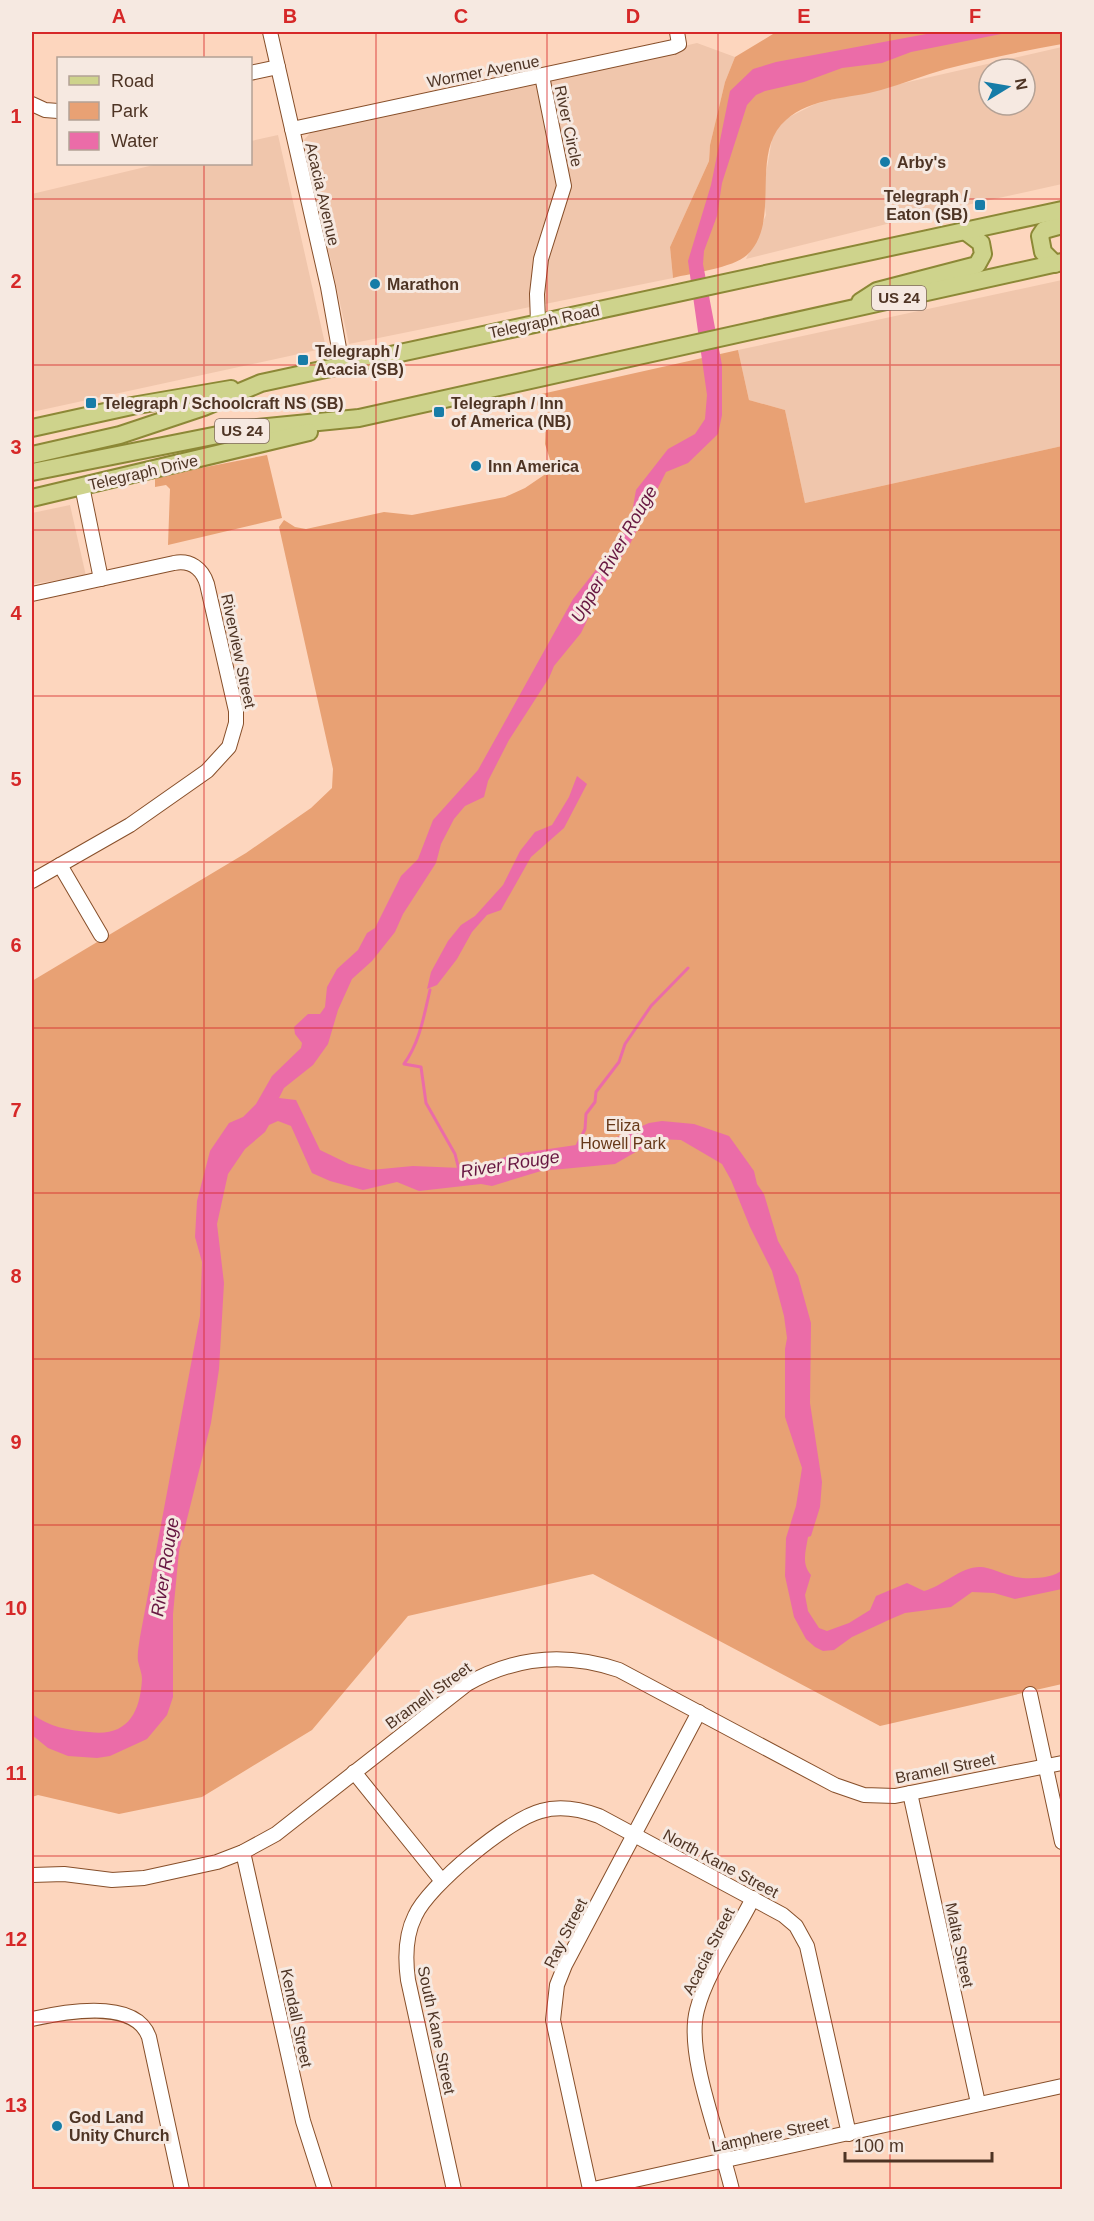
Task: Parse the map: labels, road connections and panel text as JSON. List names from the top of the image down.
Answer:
{
  "streets": {
    "main road": ["US 24", "Telegraph Road", "Telegraph Drive"],
    "street": [
      "Wormer Avenue",
      "River Circle",
      "Acacia Avenue",
      "Riverview Street",
      "Bramell Street",
      "North Kane Street",
      "Ray Street",
      "Malta Street",
      "Acacia Street",
      "Kendall Street",
      "South Kane Street",
      "Lamphere Street"
    ]
  },
  "crossings": [
    ["Wormer Avenue", "River Circle"],
    ["Wormer Avenue", "Acacia Avenue"],
    ["River Circle", "Telegraph Road"],
    ["Acacia Avenue", "Telegraph Road"],
    ["US 24", "Telegraph Drive"],
    ["Bramell Street", "Ray Street"],
    ["Bramell Street", "Malta Street"],
    ["Bramell Street", "Kendall Street"],
    ["North Kane Street", "Ray Street"],
    ["North Kane Street", "Acacia Street"],
    ["North Kane Street", "South Kane Street"],
    ["North Kane Street", "Lamphere Street"],
    ["Ray Street", "Lamphere Street"],
    ["Malta Street", "Lamphere Street"],
    ["Acacia Street", "Lamphere Street"]
  ],
  "water": ["Upper River Rouge", "River Rouge"],
  "parks": ["Eliza Howell Park"],
  "places": {
    "other": [
      "Arby's",
      "Marathon",
      "Inn America",
      "God Land Unity Church"
    ],
    "transit": [
      "Telegraph / Eaton (SB)",
      "Telegraph / Acacia (SB)",
      "Telegraph / Schoolcraft NS (SB)",
      "Telegraph / Inn of America (NB)"
    ]
  },
  "legend": ["Road", "Park", "Water"],
  "scale_bar": "100 m",
  "north": "right",
  "grid": {
    "columns": [
      "A",
      "B",
      "C",
      "D",
      "E",
      "F"
    ],
    "rows": [
      "1",
      "2",
      "3",
      "4",
      "5",
      "6",
      "7",
      "8",
      "9",
      "10",
      "11",
      "12",
      "13"
    ]
  }
}
